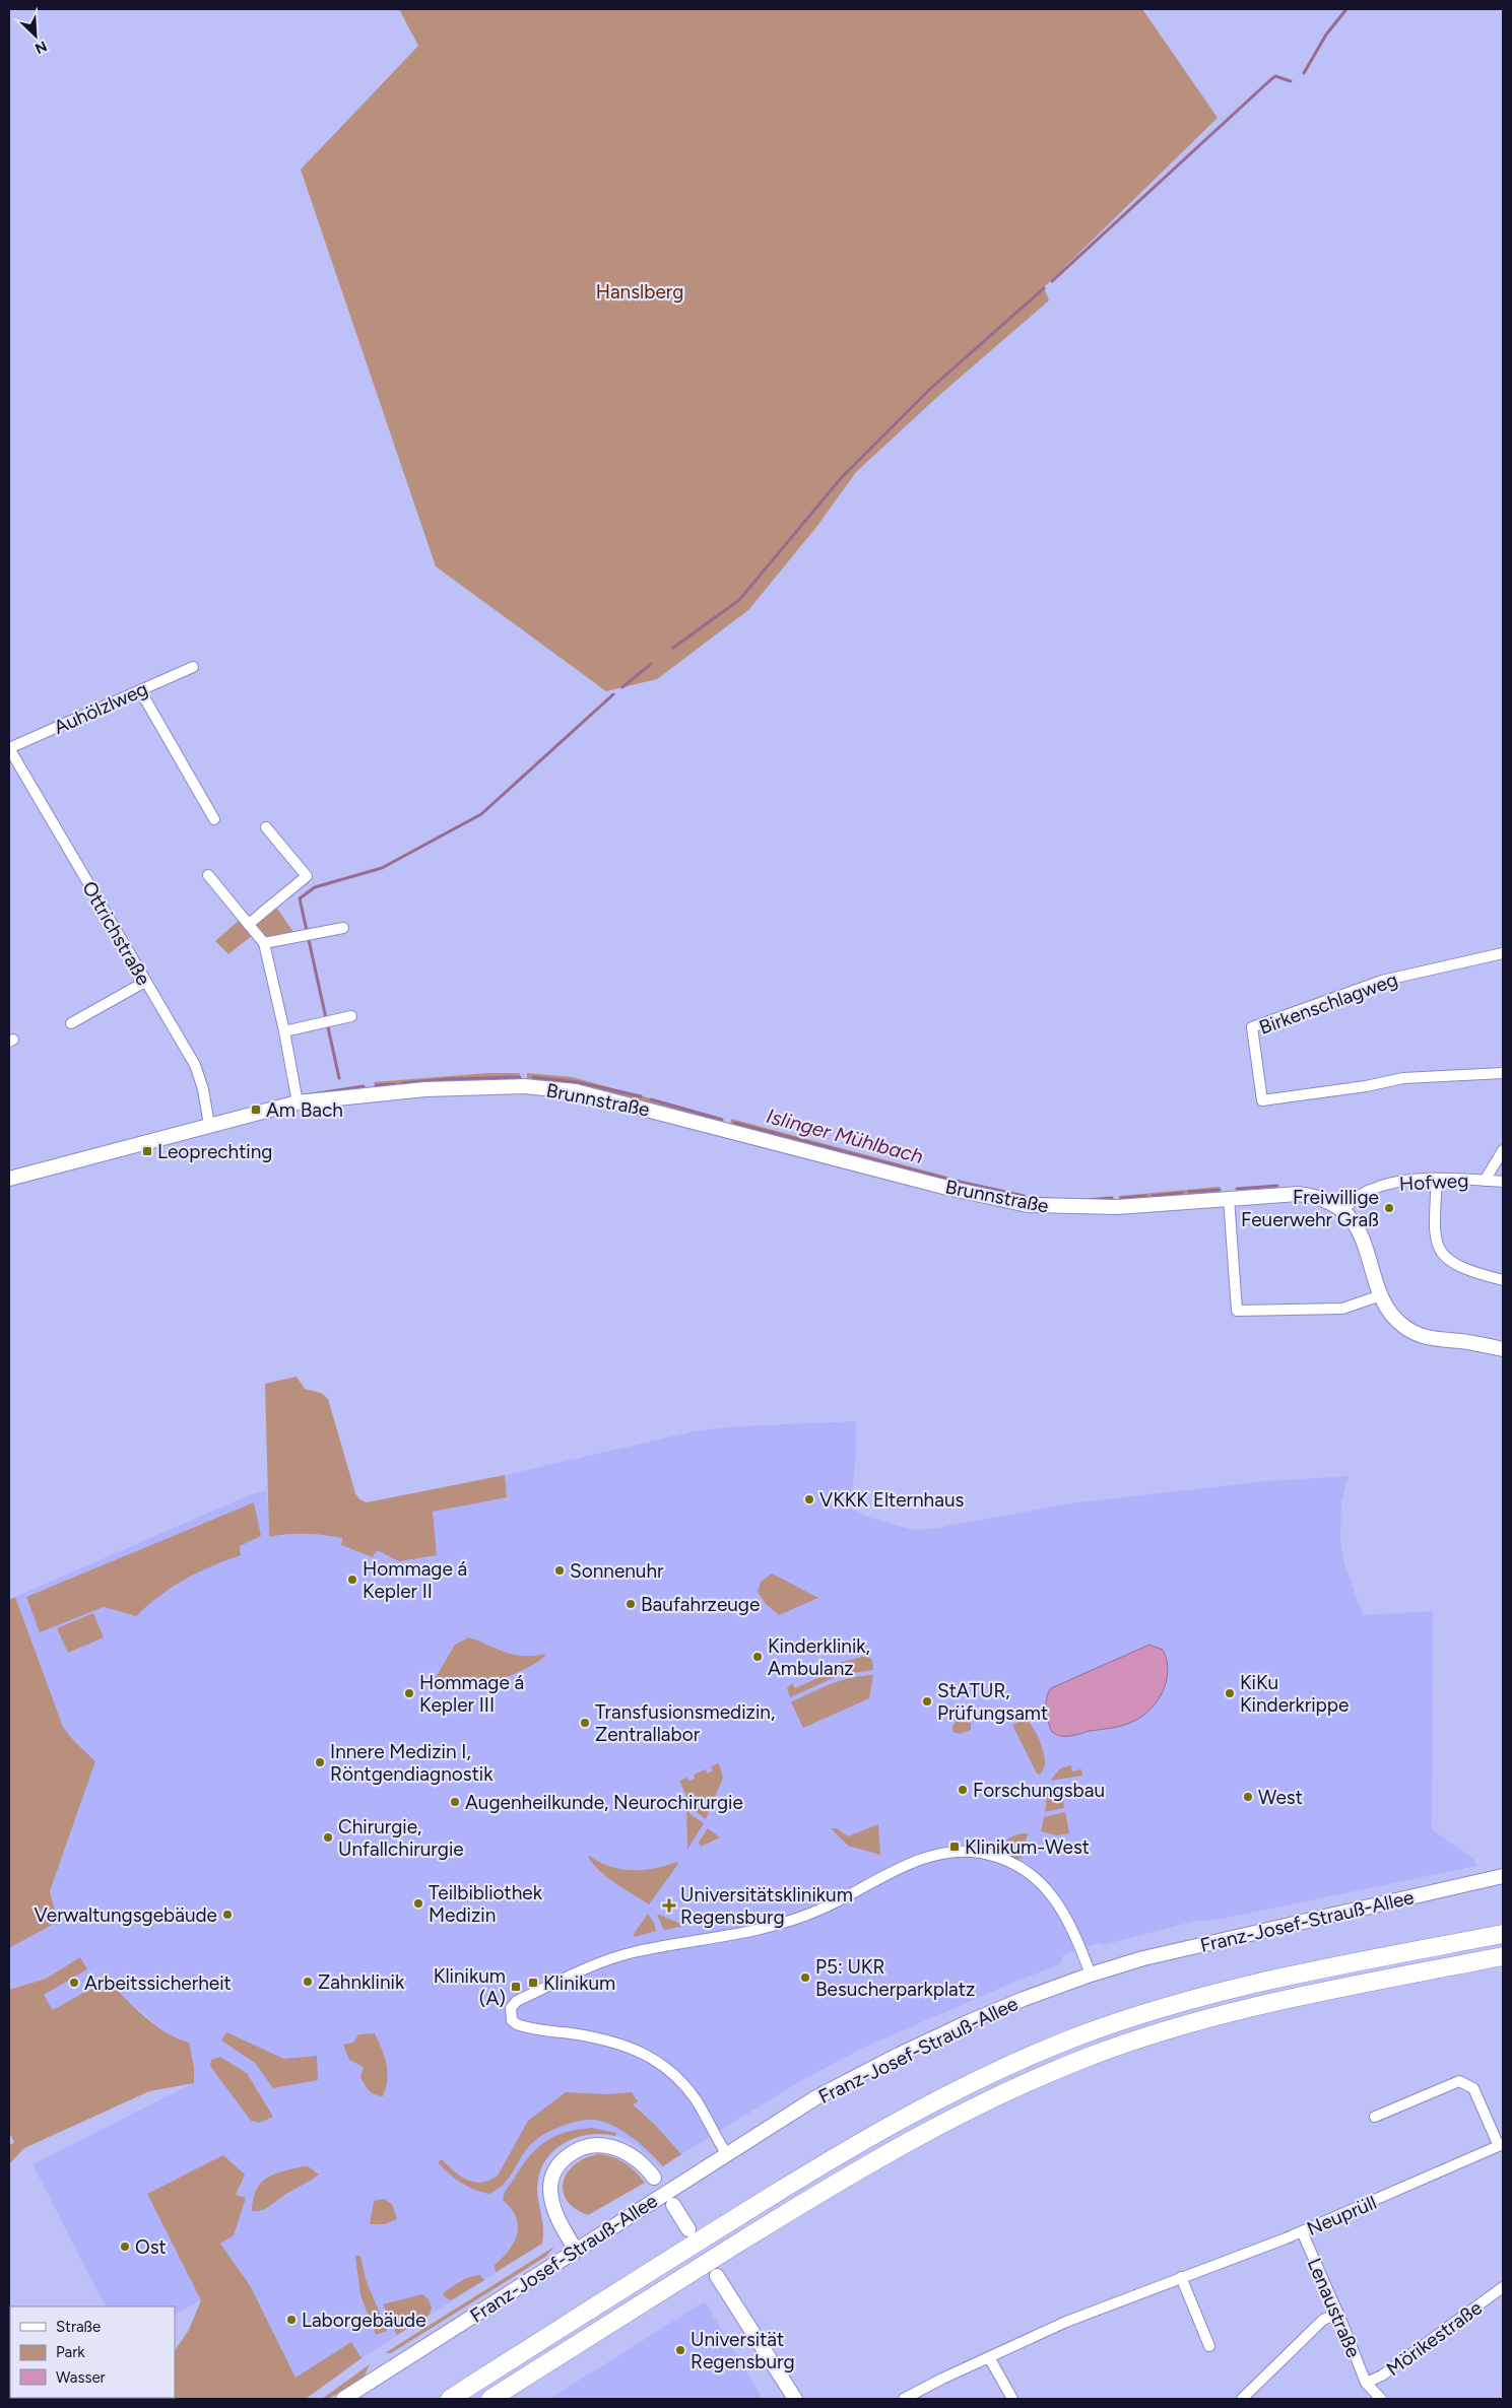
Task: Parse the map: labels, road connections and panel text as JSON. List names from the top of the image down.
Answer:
{
  "streets": {
    "street": [
      "Auhölzlweg",
      "Ottrichstraße",
      "Birkenschlagweg",
      "Brunnstraße",
      "Hofweg",
      "Franz-Josef-Strauß-Allee",
      "Neuprüll",
      "Lenaustraße",
      "Mörikestraße"
    ]
  },
  "crossings": [
    ["Auhölzlweg", "Ottrichstraße"],
    ["Ottrichstraße", "Brunnstraße"],
    ["Brunnstraße", "Hofweg"],
    ["Neuprüll", "Lenaustraße"],
    ["Lenaustraße", "Mörikestraße"]
  ],
  "water": ["Islinger Mühlbach"],
  "parks": ["Hanslberg"],
  "places": {
    "transit": [
      "Am Bach",
      "Leoprechting",
      "Klinikum-West",
      "Klinikum",
      "Klinikum (A)"
    ],
    "other": [
      "Freiwillige Feuerwehr Graß",
      "VKKK Elternhaus",
      "Sonnenuhr",
      "Hommage á Kepler II",
      "Baufahrzeuge",
      "Kinderklinik, Ambulanz",
      "Hommage á Kepler III",
      "KiKu Kinderkrippe",
      "StATUR, Prüfungsamt",
      "Transfusionsmedizin, Zentrallabor",
      "Innere Medizin I, Röntgendiagnostik",
      "Forschungsbau",
      "West",
      "Augenheilkunde, Neurochirurgie",
      "Chirurgie, Unfallchirurgie",
      "Teilbibliothek Medizin",
      "Verwaltungsgebäude",
      "P5: UKR Besucherparkplatz",
      "Zahnklinik",
      "Arbeitssicherheit",
      "Ost",
      "Laborgebäude",
      "Universität Regensburg"
    ],
    "health": ["Universitätsklinikum Regensburg"]
  },
  "legend": ["Straße", "Park", "Wasser"],
  "north": "bottom right"
}
